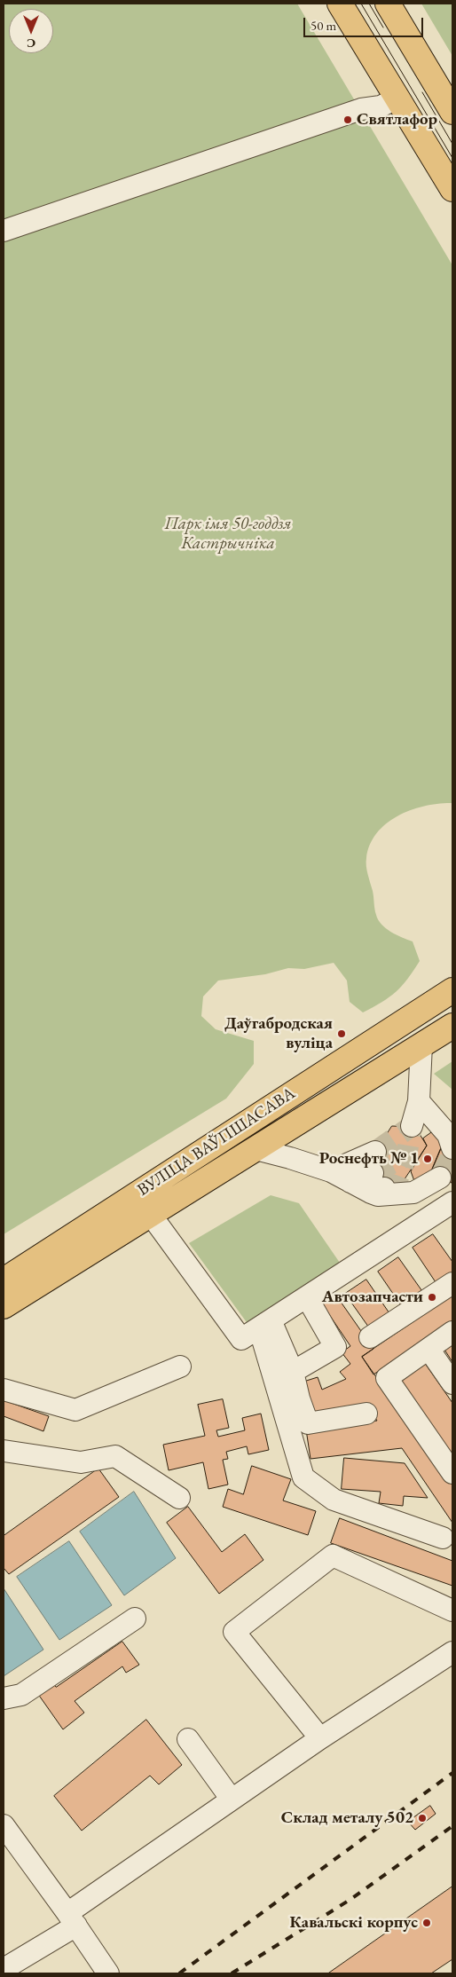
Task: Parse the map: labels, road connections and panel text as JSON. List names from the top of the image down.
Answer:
{
  "streets": {
    "main road": ["ВУЛІЦА ВАЎПШАСАВА"]
  },
  "parks": ["Парк імя 50-годдзя Кастрычніка"],
  "places": [
    "Святлафор",
    "Даўгабродская вуліца",
    "Роснефть № 1",
    "Автозапчасти",
    "Склад металу 502",
    "Кавальскі корпус"
  ],
  "scale_bar": "50 m",
  "north": "bottom"
}
